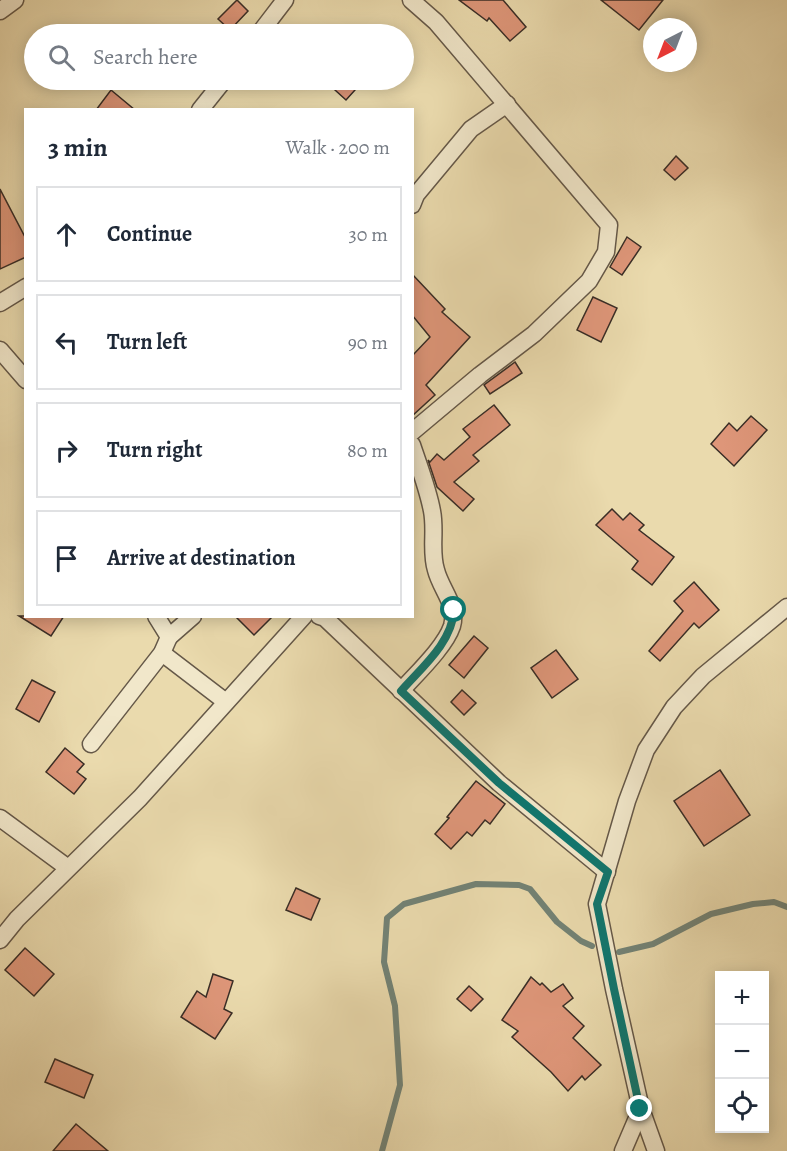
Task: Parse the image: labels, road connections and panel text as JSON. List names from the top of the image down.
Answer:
{
  "north": "bottom left",
  "page": {
    "search": "Search here",
    "heading": ["3 min", "Walk · 200 m"],
    "list": [
      ["Continue", "30 m"],
      ["Turn left", "90 m"],
      ["Turn right", "80 m"],
      "Arrive at destination"
    ],
    "map_buttons": ["+", "−"]
  }
}
